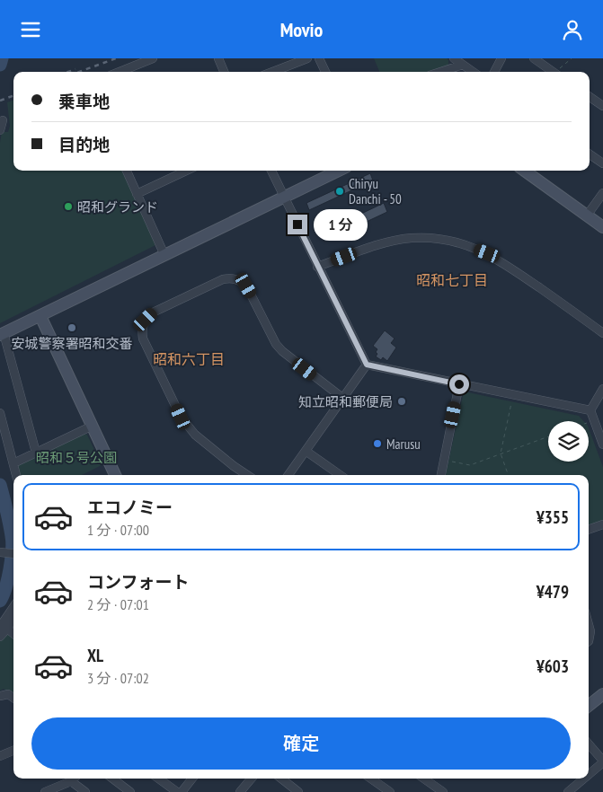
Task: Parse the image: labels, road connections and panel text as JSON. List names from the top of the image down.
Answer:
{
  "districts": ["昭和七丁目", "昭和六丁目"],
  "parks": ["昭和５号公園"],
  "places": [
    "Chiryu Danchi - 50",
    "昭和グランド",
    "安城警察署昭和交番",
    "知立昭和郵便局",
    "Marusu"
  ],
  "page": {
    "header": "Movio",
    "banner": ["乗車地", "目的地"],
    "bubble": "1 分",
    "list": [
      {
        "name": "エコノミー",
        "note": "1 分 · 07:00",
        "value": "¥355"
      },
      {
        "name": "コンフォート",
        "note": "2 分 · 07:01",
        "value": "¥479"
      },
      {
        "name": "XL",
        "note": "3 分 · 07:02",
        "value": "¥603"
      }
    ],
    "buttons": "確定"
  }
}
